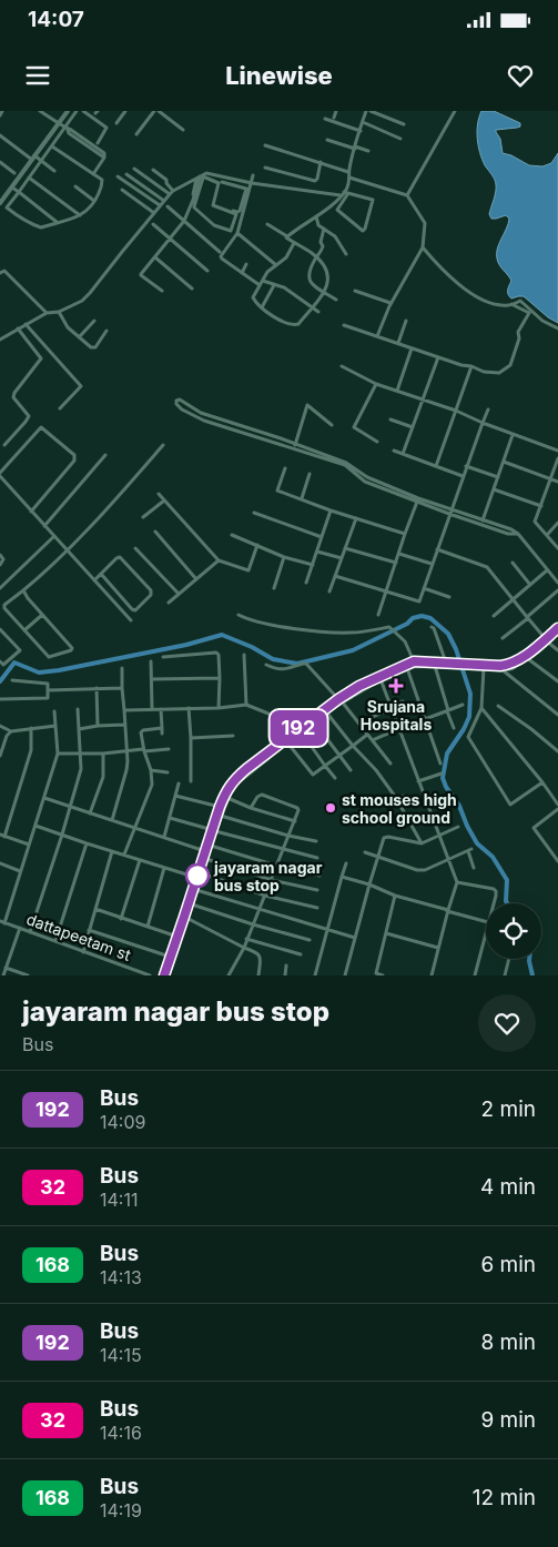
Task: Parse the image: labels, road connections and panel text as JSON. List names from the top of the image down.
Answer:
{
  "streets": {
    "street": ["dattapeetam st"]
  },
  "places": {
    "health": ["Srujana Hospitals"],
    "other": ["st mouses high school ground", "jayaram nagar bus stop"]
  },
  "lines": ["bus line 192"],
  "page": {
    "status": "14:07",
    "header": "Linewise",
    "on_map": "192",
    "heading": ["jayaram nagar bus stop", "Bus"],
    "list": [
      {
        "mark": "192",
        "name": "Bus",
        "note": "14:09",
        "value": "2 min"
      },
      {
        "mark": "32",
        "name": "Bus",
        "note": "14:11",
        "value": "4 min"
      },
      {
        "mark": "168",
        "name": "Bus",
        "note": "14:13",
        "value": "6 min"
      },
      {
        "mark": "192",
        "name": "Bus",
        "note": "14:15",
        "value": "8 min"
      },
      {
        "mark": "32",
        "name": "Bus",
        "note": "14:16",
        "value": "9 min"
      },
      {
        "mark": "168",
        "name": "Bus",
        "note": "14:19",
        "value": "12 min"
      }
    ]
  }
}
